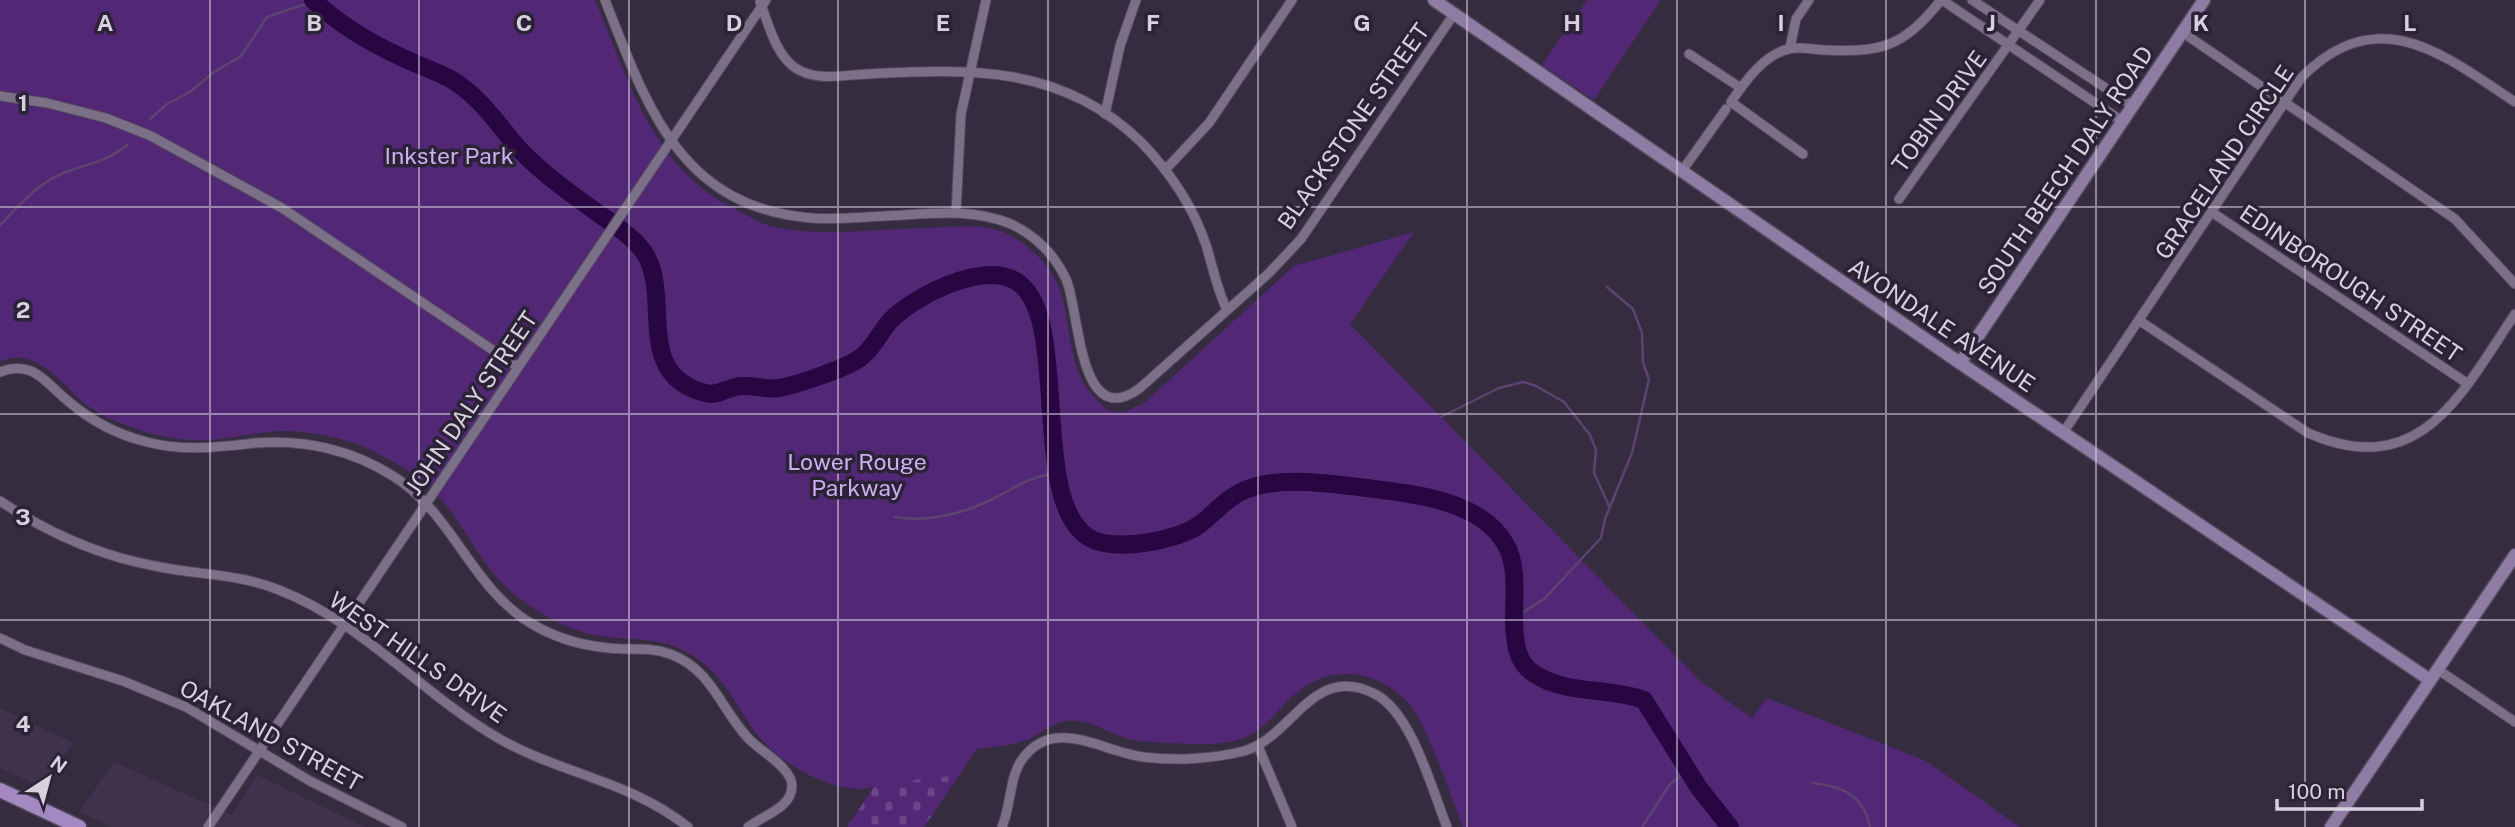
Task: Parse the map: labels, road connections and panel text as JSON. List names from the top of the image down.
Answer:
{
  "streets": {
    "street": [
      "TOBIN DRIVE",
      "BLACKSTONE STREET",
      "GRACELAND CIRCLE",
      "SOUTH BEECH DALY ROAD",
      "EDINBOROUGH STREET",
      "AVONDALE AVENUE",
      "JOHN DALY STREET",
      "WEST HILLS DRIVE",
      "OAKLAND STREET"
    ]
  },
  "crossings": [
    ["TOBIN DRIVE", "SOUTH BEECH DALY ROAD"],
    ["BLACKSTONE STREET", "AVONDALE AVENUE"],
    ["GRACELAND CIRCLE", "EDINBOROUGH STREET"],
    ["GRACELAND CIRCLE", "AVONDALE AVENUE"],
    ["SOUTH BEECH DALY ROAD", "AVONDALE AVENUE"],
    ["JOHN DALY STREET", "WEST HILLS DRIVE"],
    ["JOHN DALY STREET", "OAKLAND STREET"]
  ],
  "parks": ["Inkster Park", "Lower Rouge Parkway"],
  "scale_bar": "100 m",
  "north": "top right",
  "grid": {
    "columns": [
      "A",
      "B",
      "C",
      "D",
      "E",
      "F",
      "G",
      "H",
      "I",
      "J",
      "K",
      "L"
    ],
    "rows": [
      "1",
      "2",
      "3",
      "4"
    ]
  }
}
